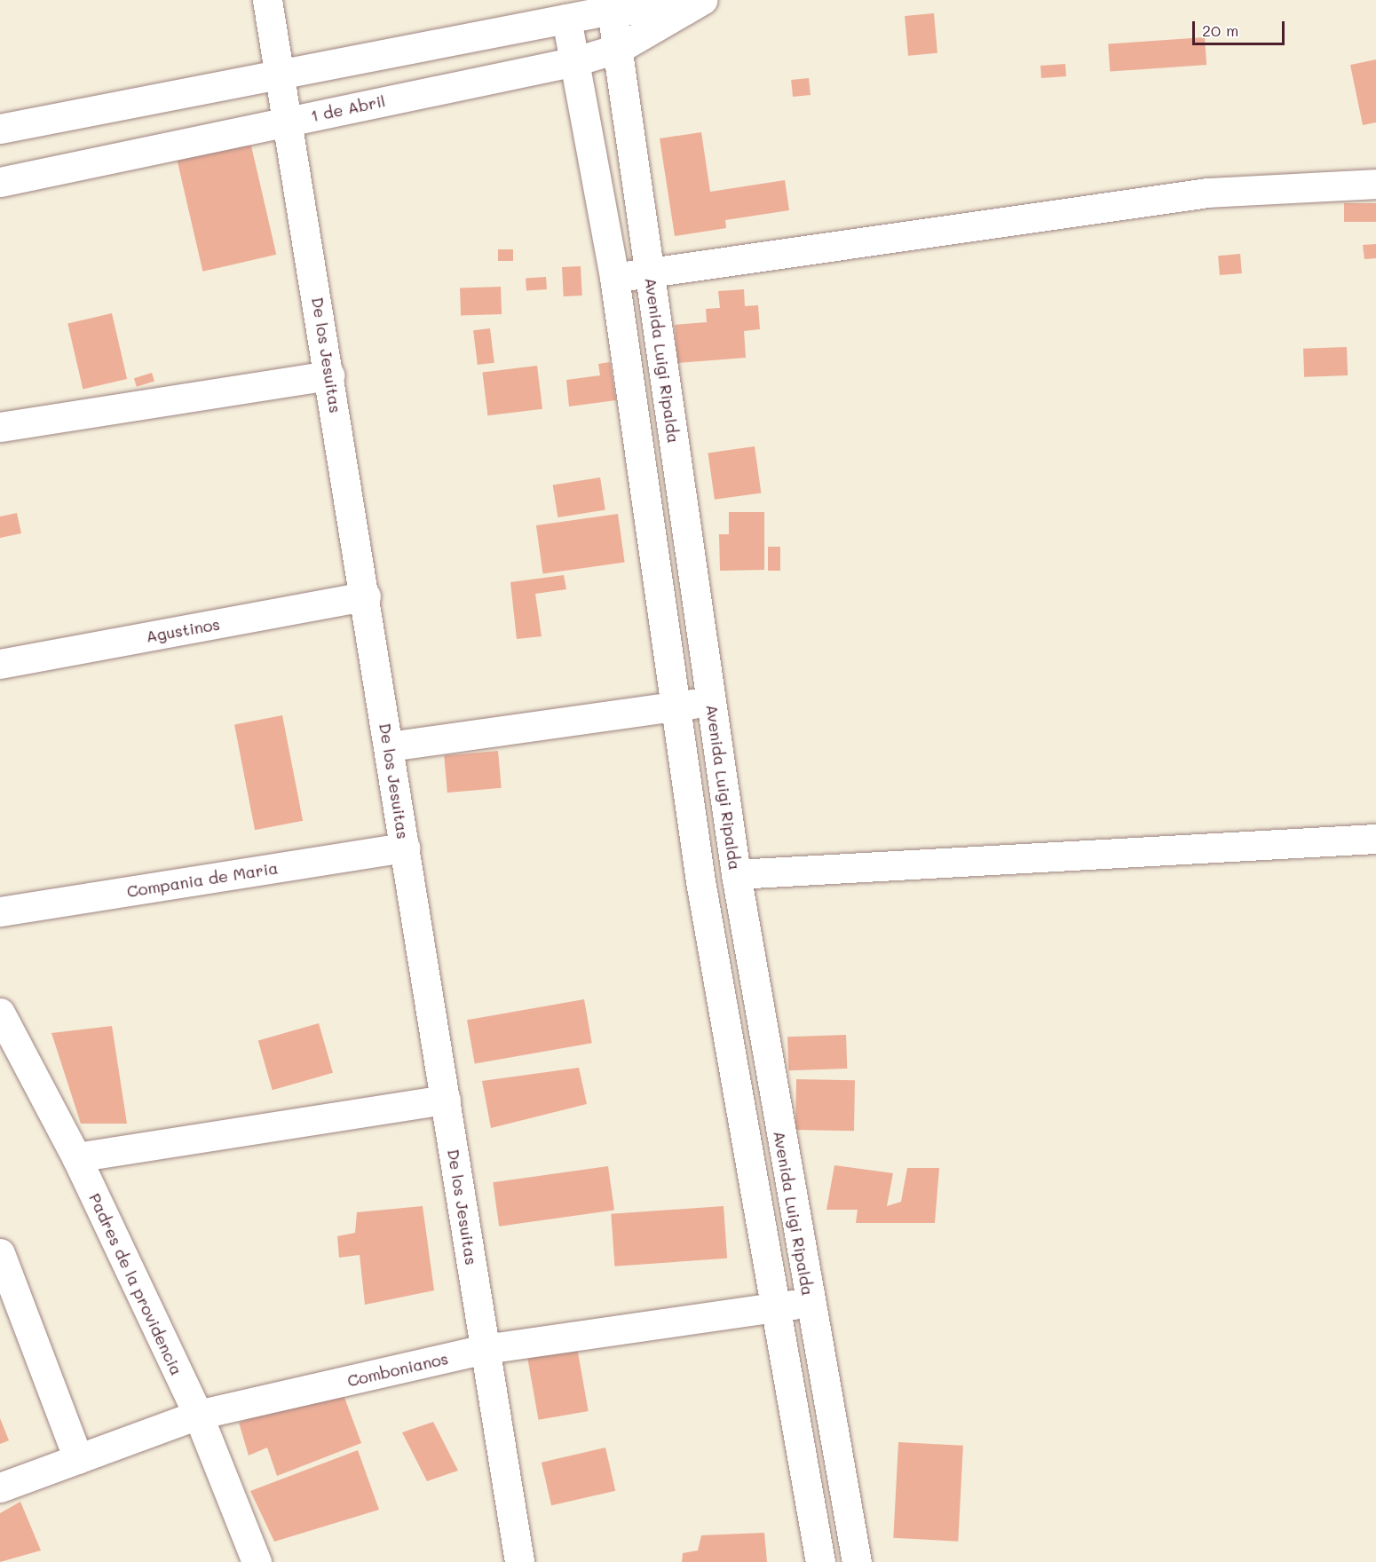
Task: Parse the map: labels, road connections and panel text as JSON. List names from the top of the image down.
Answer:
{
  "streets": {
    "street": [
      "1 de Abril",
      "De los Jesuitas",
      "Avenida Luigi Ripalda",
      "Agustinos",
      "Compania de Maria",
      "Padres de la providencia",
      "Combonianos"
    ]
  },
  "crossings": [
    ["1 de Abril", "De los Jesuitas"],
    ["1 de Abril", "Avenida Luigi Ripalda"],
    ["De los Jesuitas", "Agustinos"],
    ["De los Jesuitas", "Compania de Maria"],
    ["De los Jesuitas", "Combonianos"],
    ["Avenida Luigi Ripalda", "Combonianos"],
    ["Padres de la providencia", "Combonianos"]
  ],
  "scale_bar": "20 m"
}
